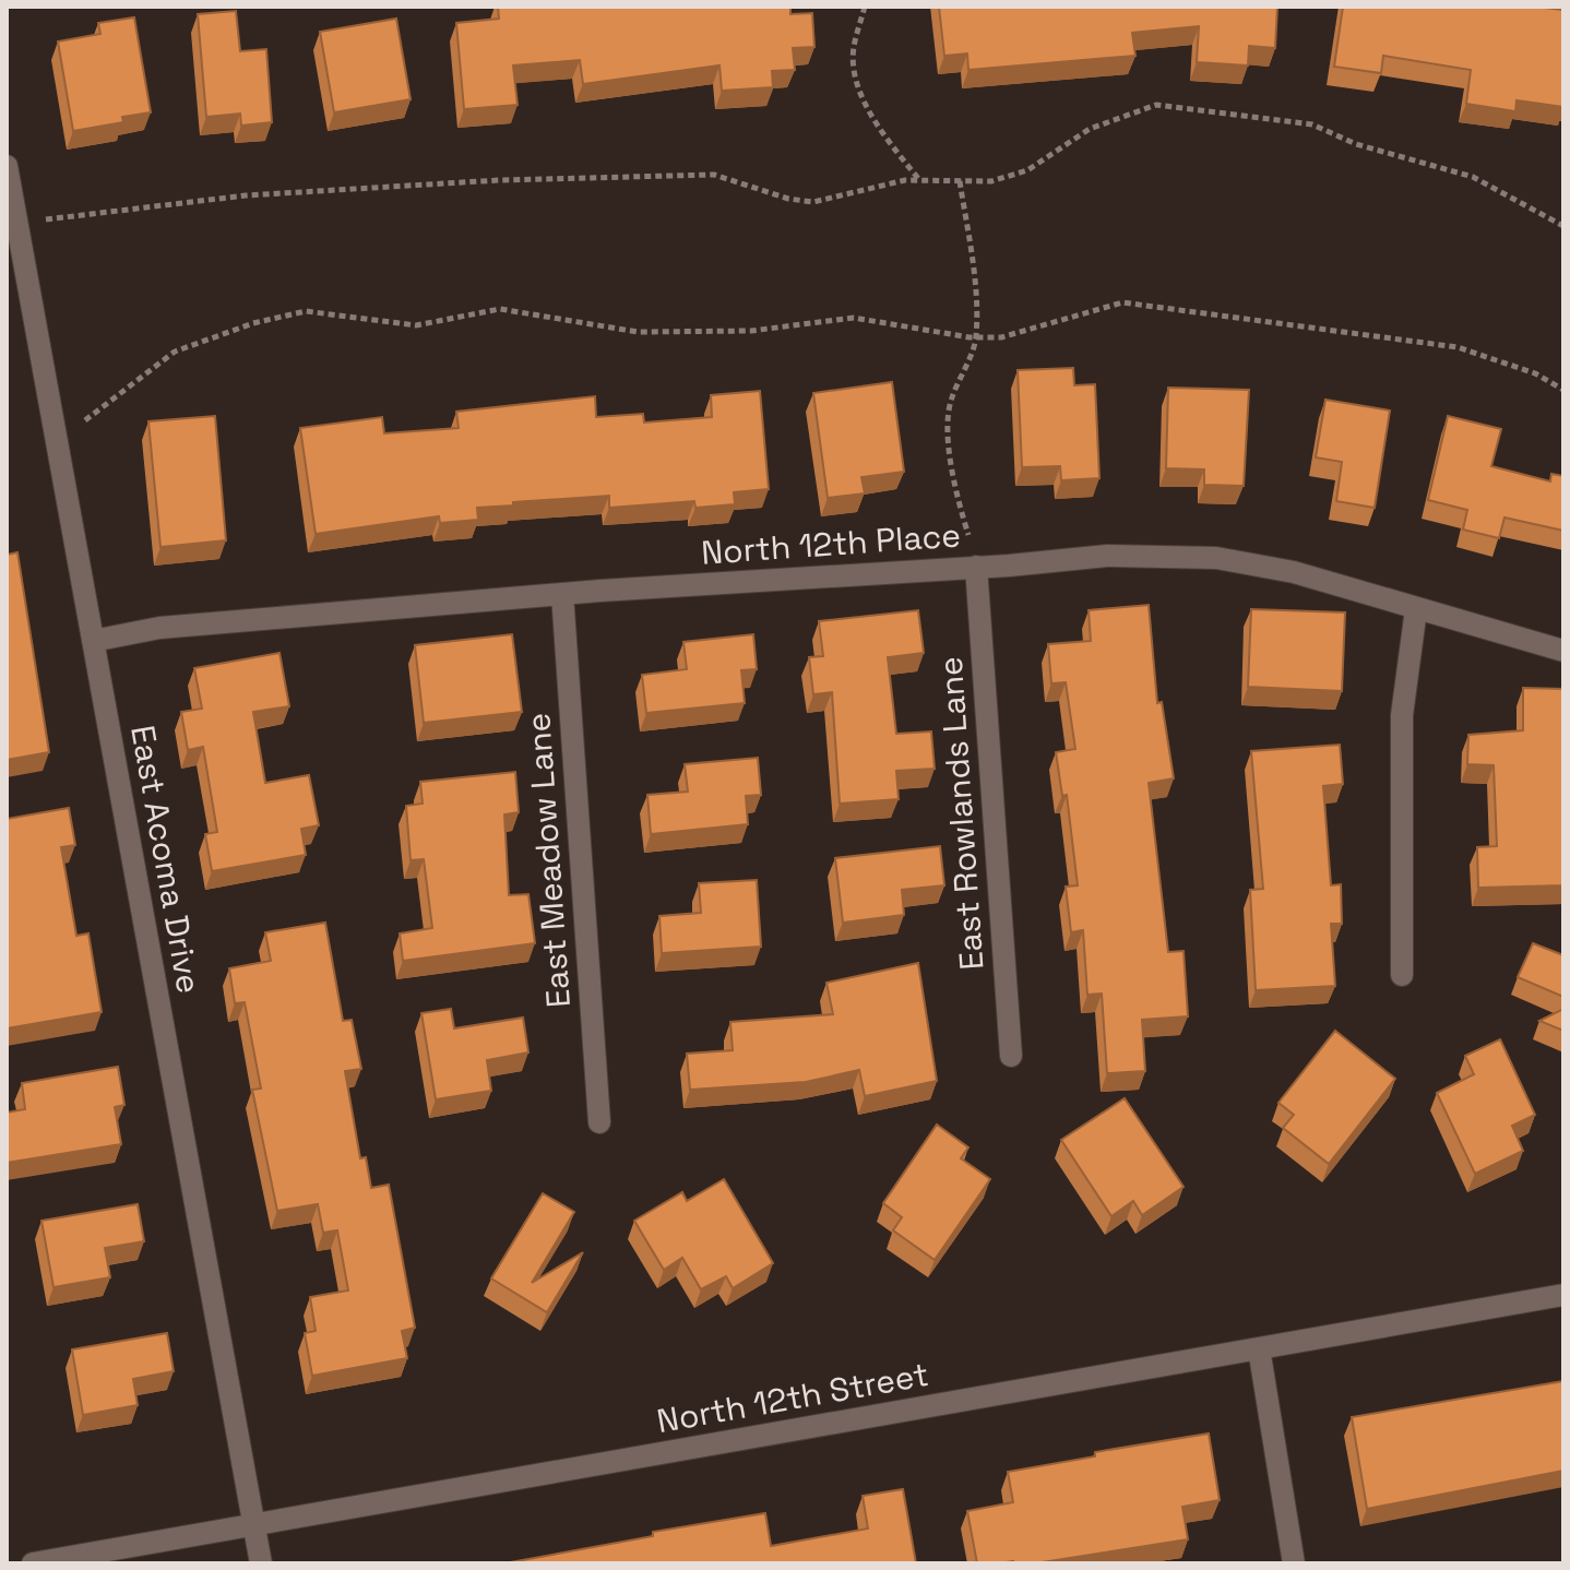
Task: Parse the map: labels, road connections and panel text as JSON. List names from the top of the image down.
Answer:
{
  "streets": {
    "street": [
      "North 12th Place",
      "East Rowlands Lane",
      "East Acoma Drive",
      "East Meadow Lane",
      "North 12th Street"
    ]
  },
  "crossings": [
    ["North 12th Place", "East Rowlands Lane"],
    ["North 12th Place", "East Acoma Drive"],
    ["North 12th Place", "East Meadow Lane"],
    ["East Acoma Drive", "North 12th Street"]
  ]
}
